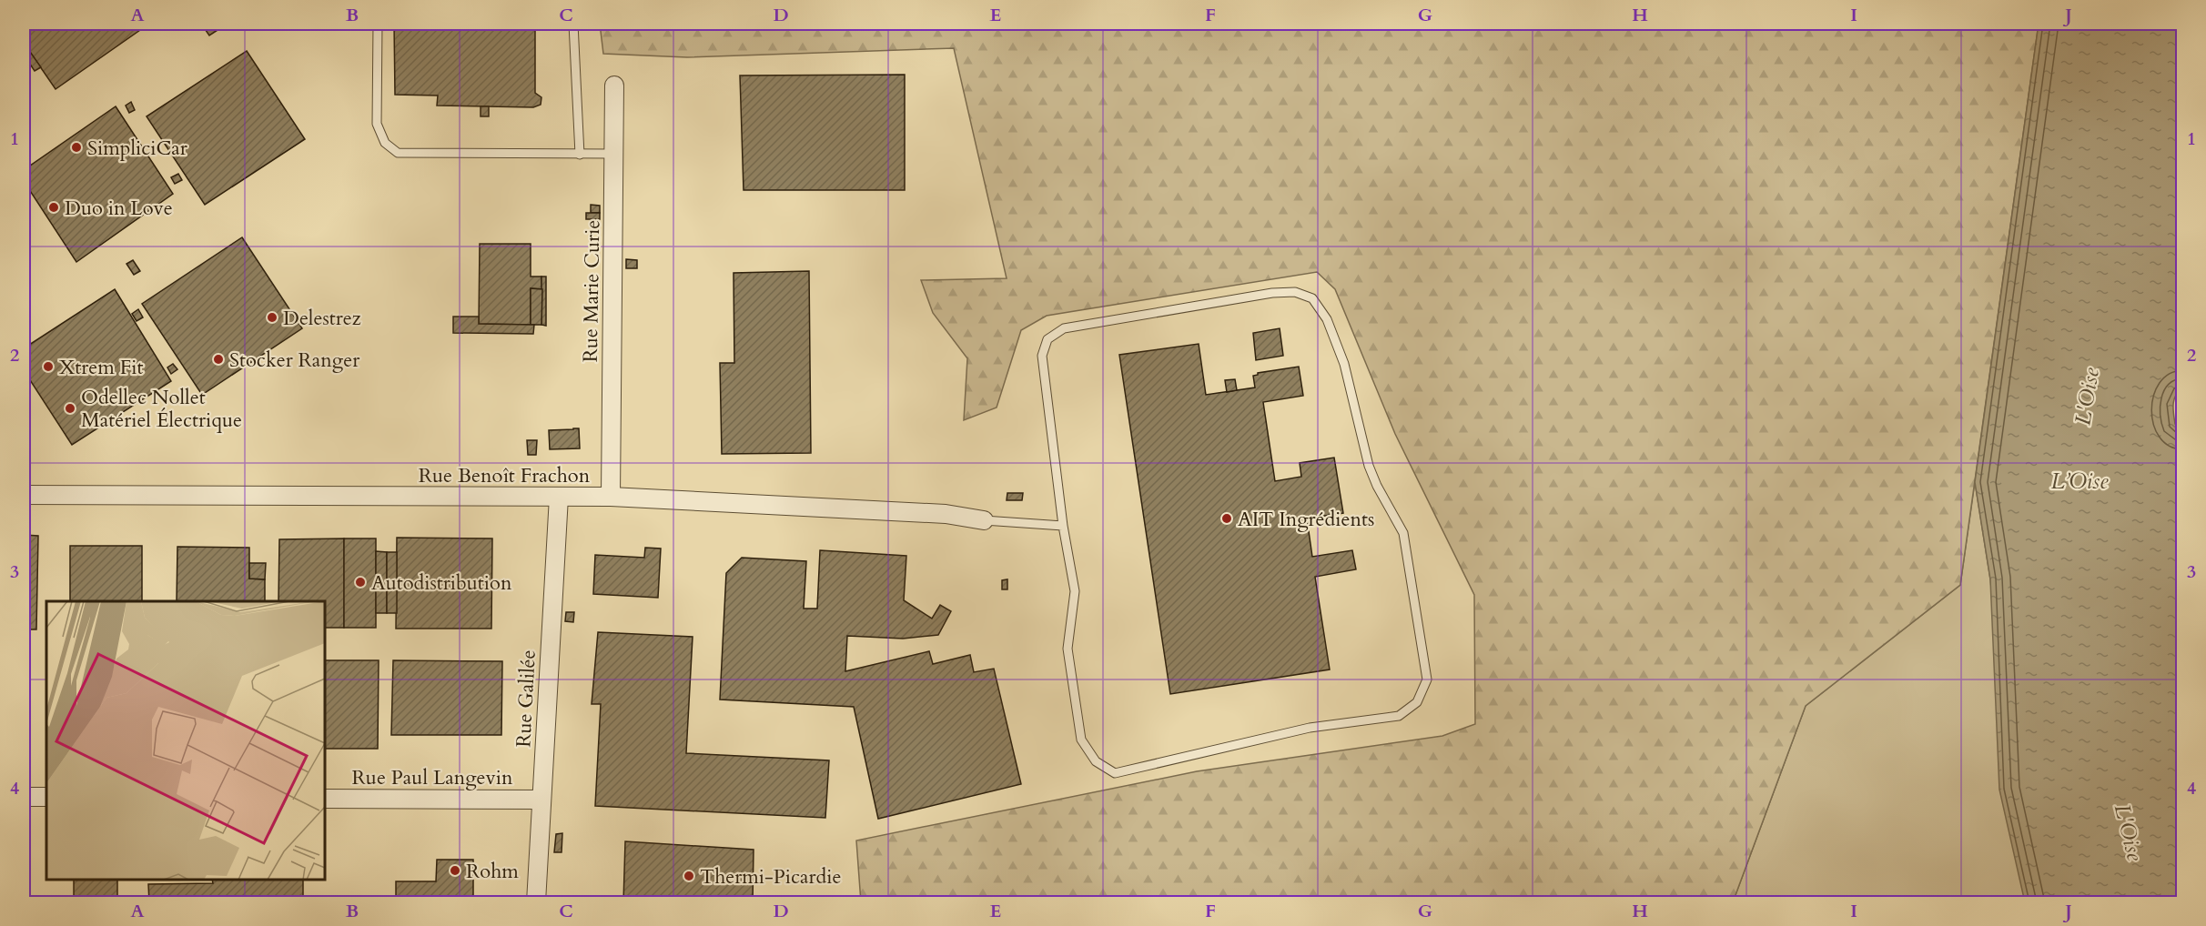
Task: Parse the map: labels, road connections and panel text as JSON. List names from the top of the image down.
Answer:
{
  "streets": {
    "street": [
      "Rue Marie Curie",
      "Rue Benoît Frachon",
      "Rue Galilée",
      "Rue Paul Langevin"
    ]
  },
  "crossings": [
    ["Rue Marie Curie", "Rue Benoît Frachon"],
    ["Rue Benoît Frachon", "Rue Galilée"],
    ["Rue Galilée", "Rue Paul Langevin"]
  ],
  "water": ["L'Oise", "L’Oise"],
  "places": [
    "SimpliciCar",
    "Duo in Love",
    "Delestrez",
    "Stocker Ranger",
    "Xtrem Fit",
    "Odellec Nollet Matériel Électrique",
    "AIT Ingrédients",
    "Autodistribution",
    "Rohm",
    "Thermi-Picardie"
  ],
  "grid": {
    "columns": [
      "A",
      "B",
      "C",
      "D",
      "E",
      "F",
      "G",
      "H",
      "I",
      "J"
    ],
    "rows": [
      "1",
      "2",
      "3",
      "4"
    ]
  }
}
